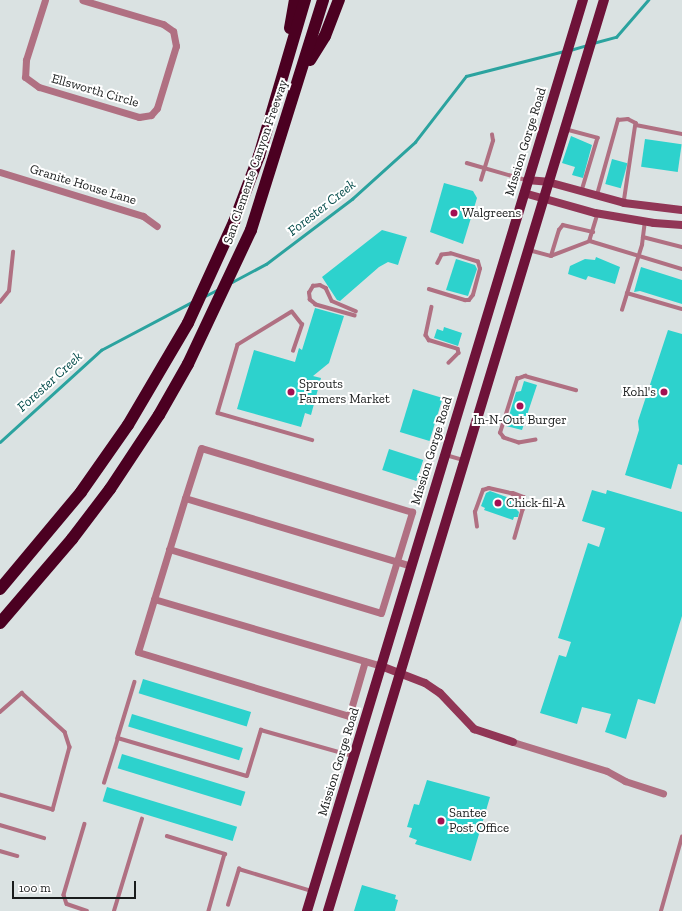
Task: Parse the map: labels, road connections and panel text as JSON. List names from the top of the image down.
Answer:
{
  "streets": {
    "highway": ["San Clemente Canyon Freeway"],
    "main road": ["Mission Gorge Road"],
    "street": ["Ellsworth Circle", "Granite House Lane"]
  },
  "water": ["Forester Creek"],
  "places": [
    "Walgreens",
    "Sprouts Farmers Market",
    "Kohl's",
    "In-N-Out Burger",
    "Chick-fil-A",
    "Santee Post Office"
  ],
  "scale_bar": "100 m"
}
